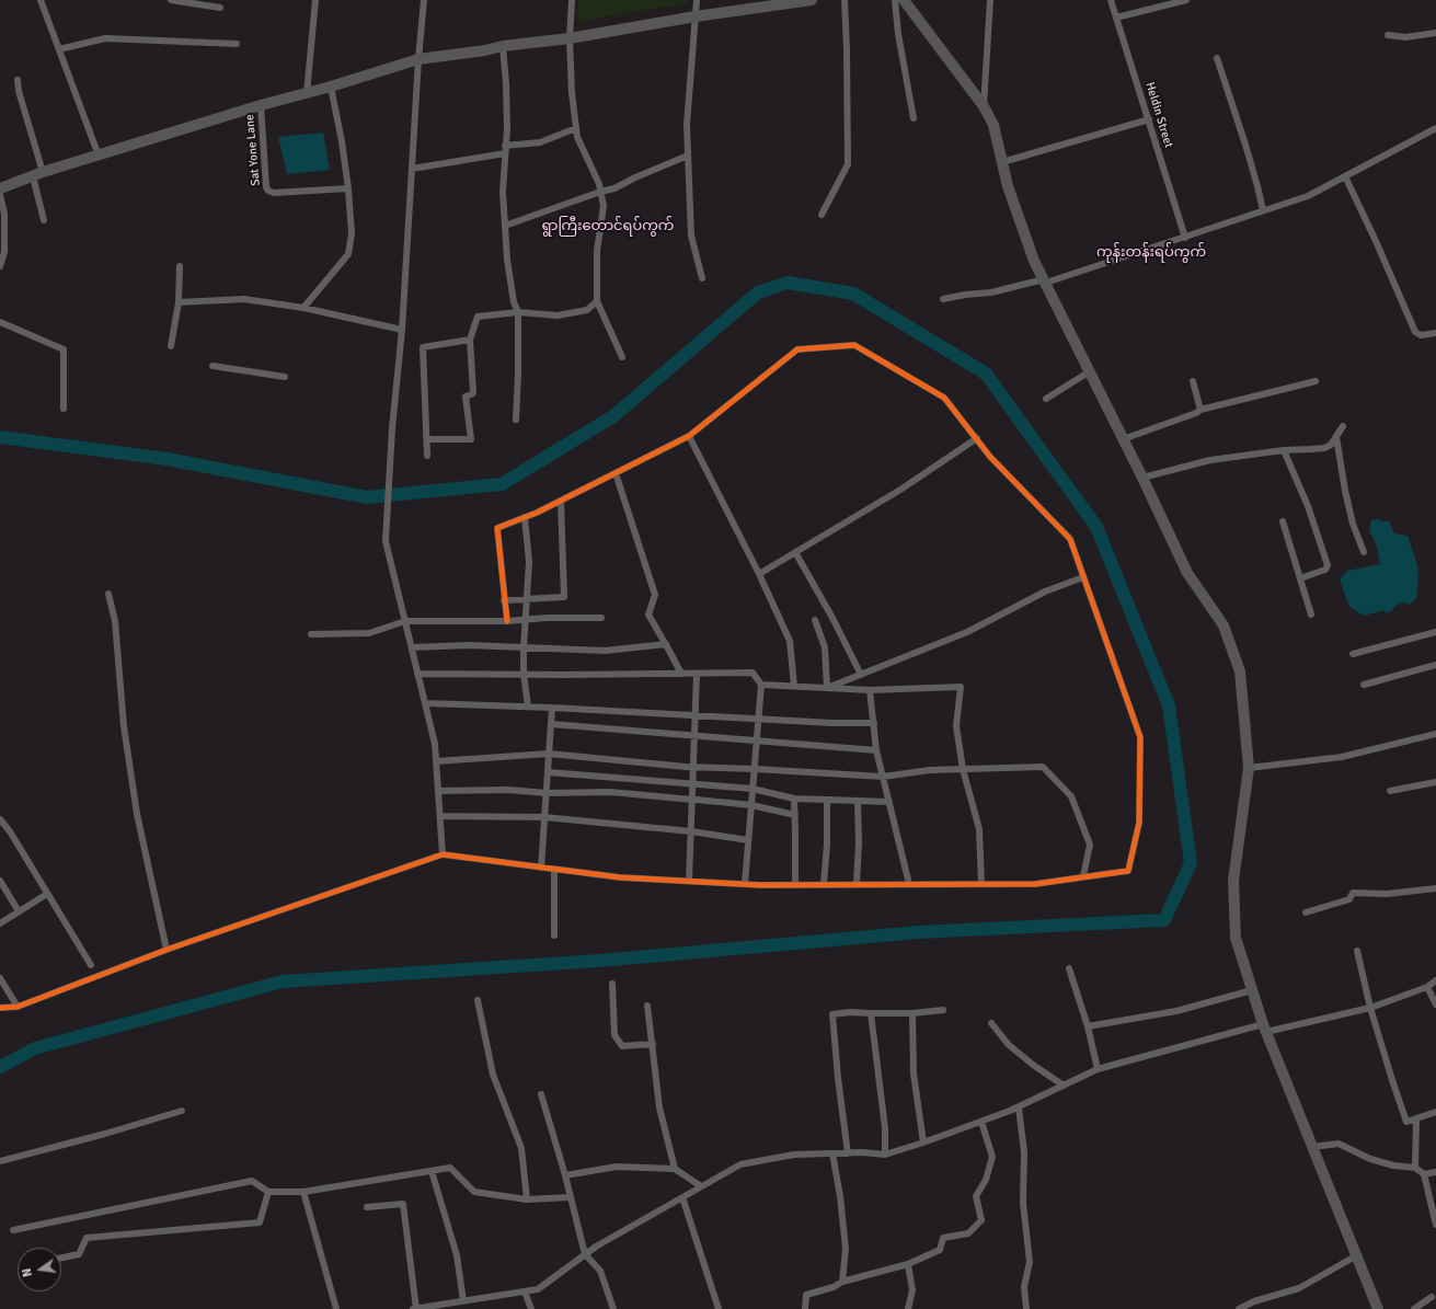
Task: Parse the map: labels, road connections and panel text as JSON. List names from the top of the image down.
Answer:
{
  "streets": {
    "street": ["Heldin Street", "Sat Yone Lane"]
  },
  "districts": ["ရွာကြီးတောင်ရပ်ကွက်", "ကုန်းတန်းရပ်ကွက်"],
  "north": "left"
}
